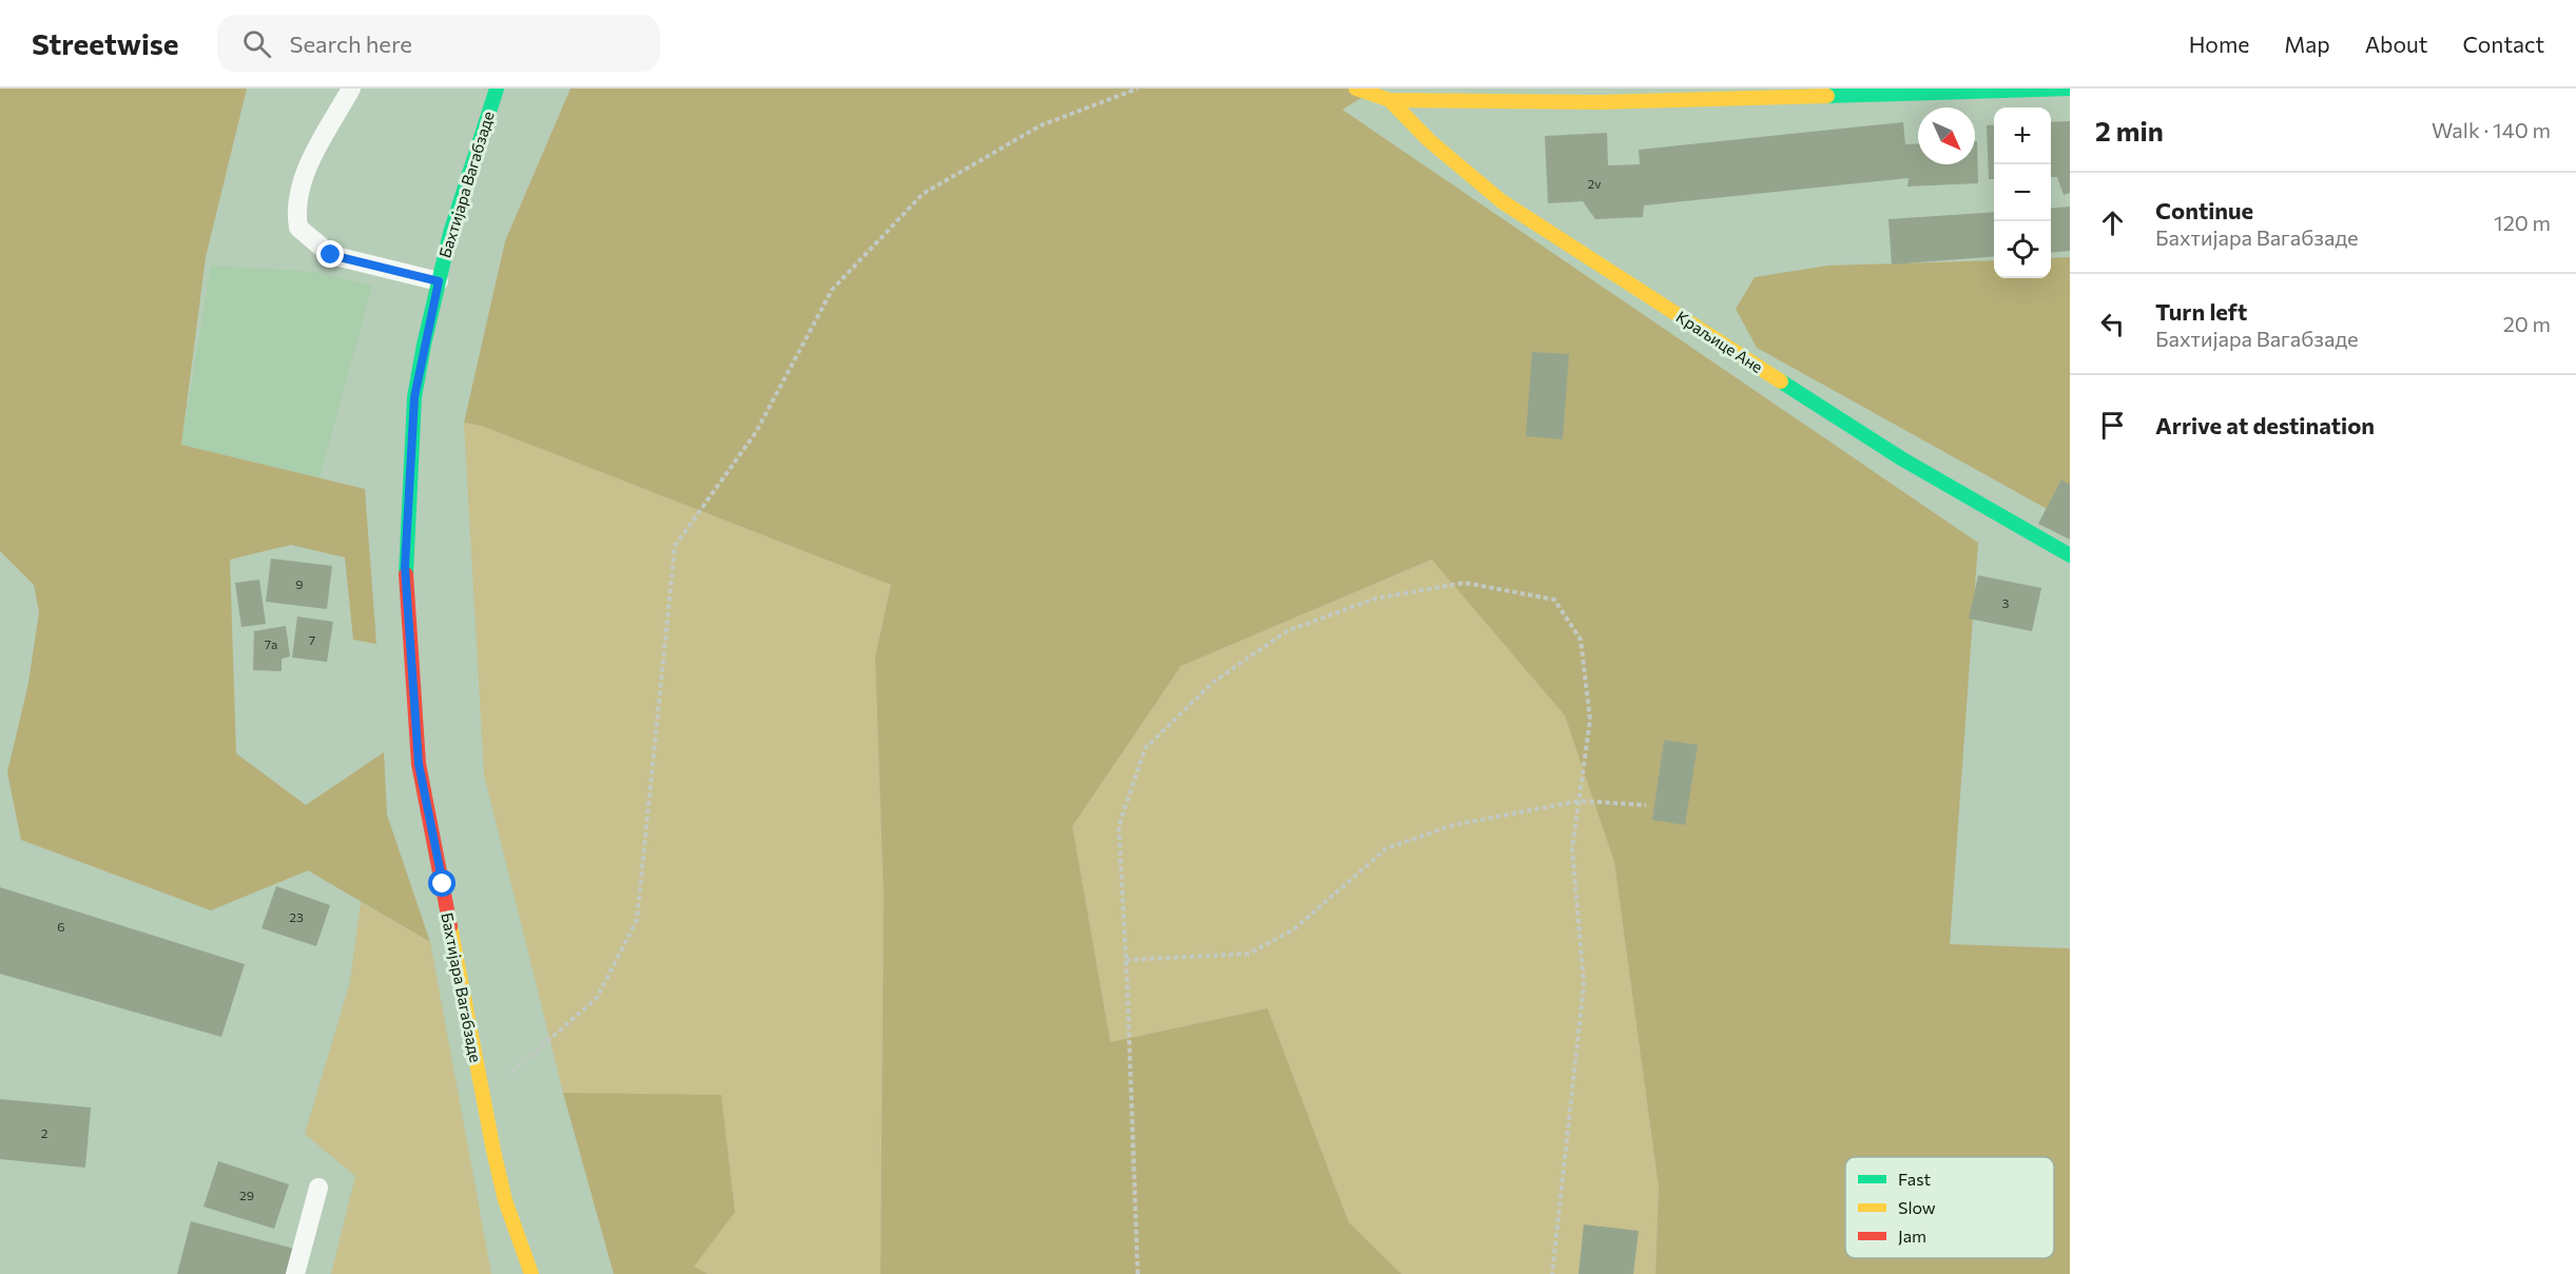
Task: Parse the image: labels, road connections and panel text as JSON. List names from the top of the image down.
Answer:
{
  "streets": {
    "street": ["Бахтијара Вагабзаде", "Краљице Ане"]
  },
  "house_numbers": [
    "2v",
    "9",
    "3",
    "7",
    "7a",
    "23",
    "6",
    "2",
    "29"
  ],
  "legend": ["Fast", "Slow", "Jam"],
  "north": "bottom right",
  "page": {
    "header": "Streetwise",
    "search": "Search here",
    "nav": [
      "Home",
      "Map",
      "About",
      "Contact"
    ],
    "heading": ["2 min", "Walk · 140 m"],
    "map_buttons": ["+", "−"],
    "list": [
      ["Continue", "Бахтијара Вагабзаде", "120 m"],
      ["Turn left", "Бахтијара Вагабзаде", "20 m"],
      "Arrive at destination"
    ]
  }
}
